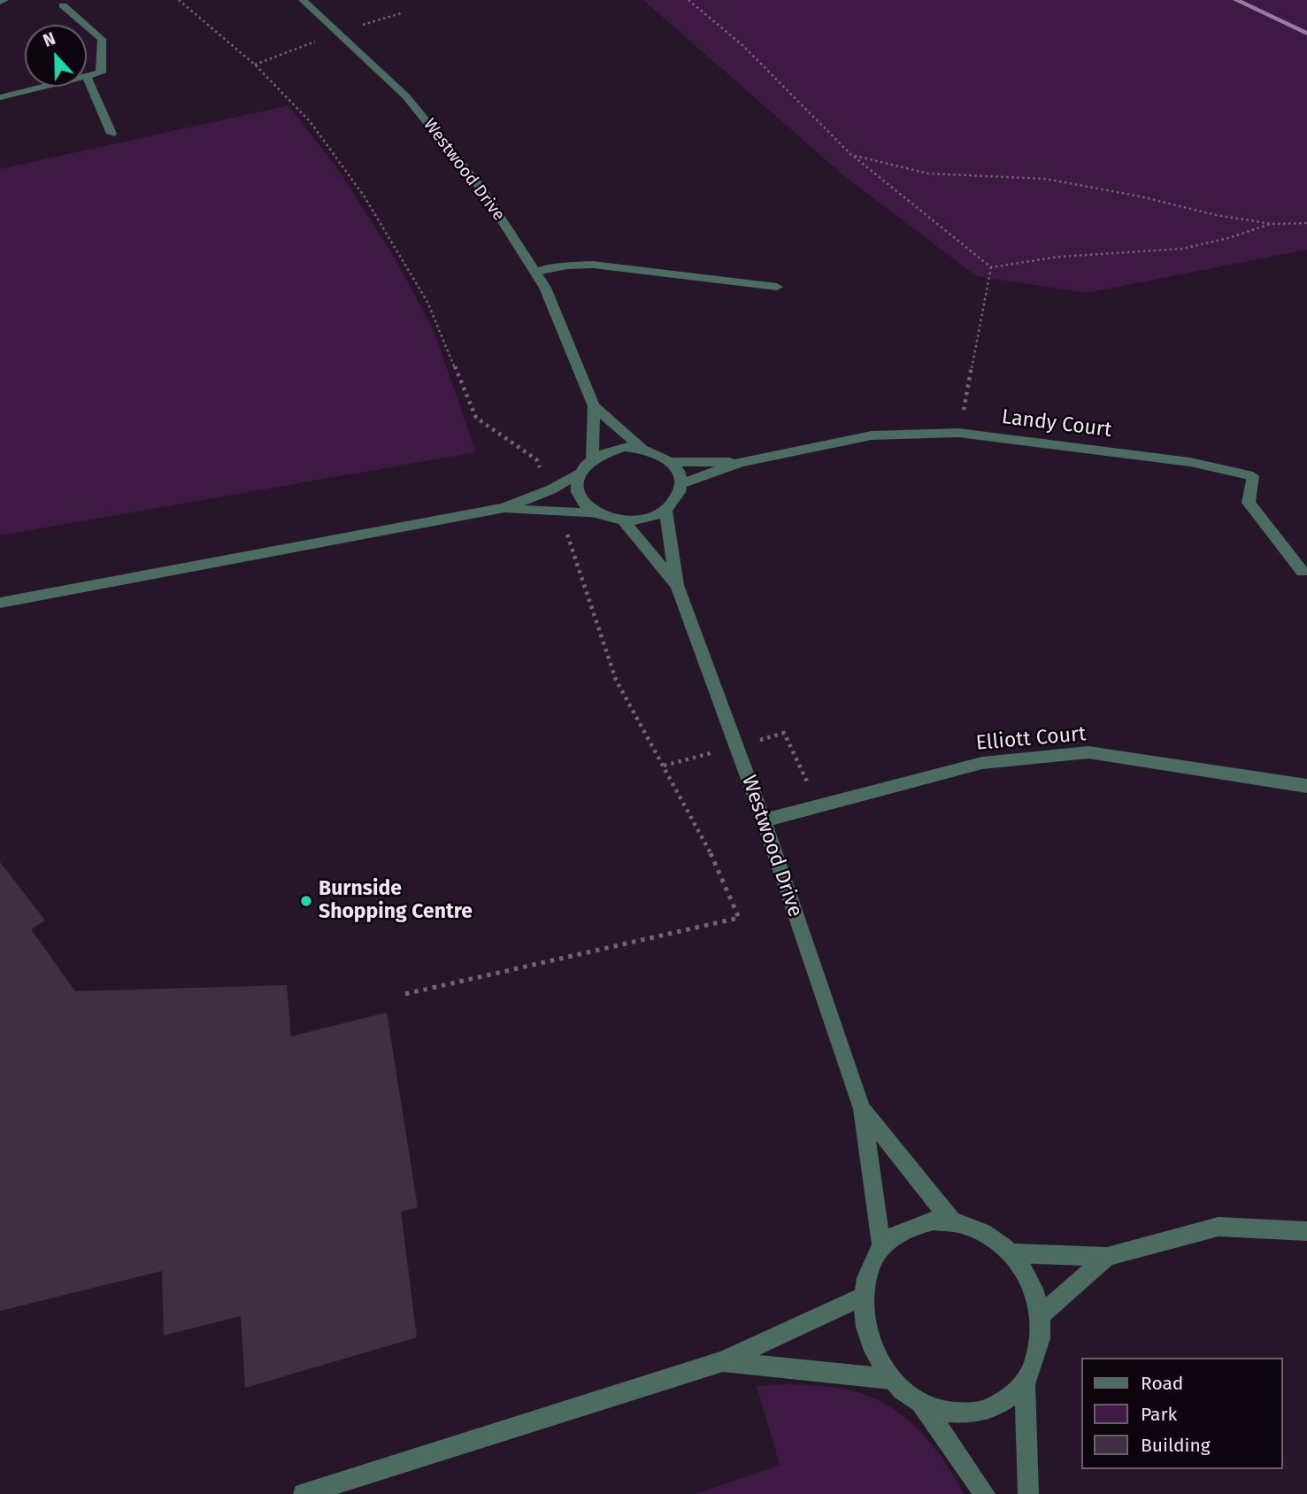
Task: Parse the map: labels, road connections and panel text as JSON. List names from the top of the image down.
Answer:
{
  "streets": {
    "street": ["Westwood Drive", "Landy Court", "Elliott Court"]
  },
  "crossings": [
    ["Westwood Drive", "Landy Court"],
    ["Westwood Drive", "Elliott Court"]
  ],
  "places": ["Burnside Shopping Centre"],
  "legend": ["Road", "Park", "Building"],
  "north": "top"
}
